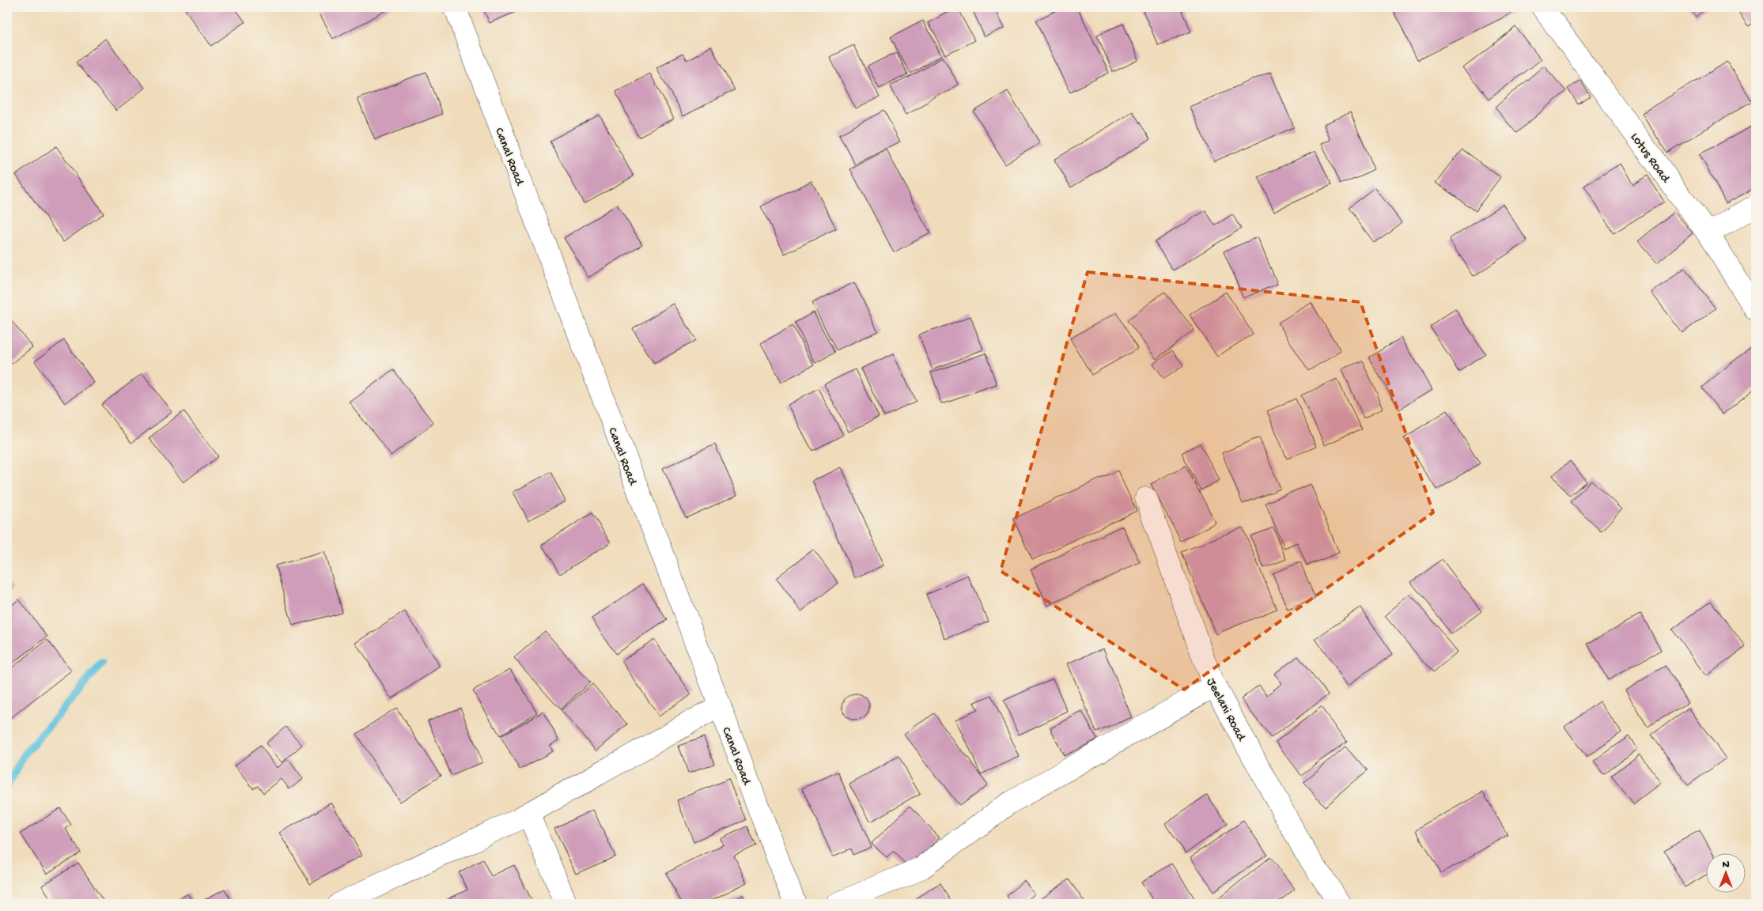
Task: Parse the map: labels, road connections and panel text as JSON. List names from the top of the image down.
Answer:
{
  "streets": {
    "street": ["Canal Road", "Lotus Road", "Jeelani Road"]
  },
  "north": "top"
}
